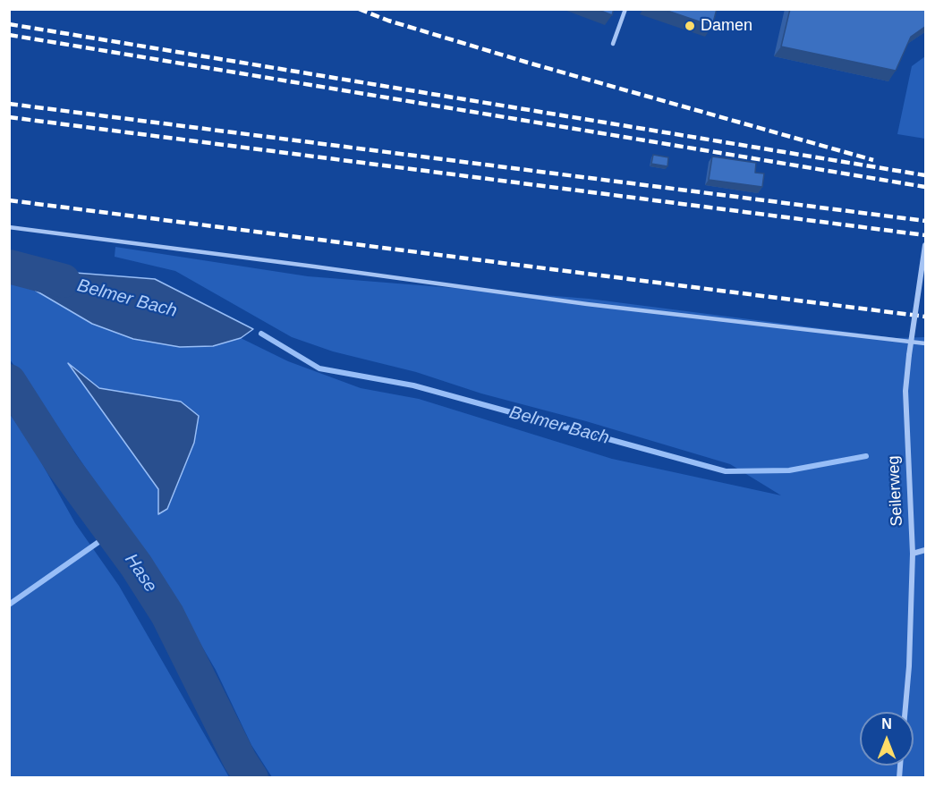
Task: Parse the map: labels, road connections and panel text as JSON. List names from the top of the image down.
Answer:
{
  "streets": {
    "street": ["Seilerweg"]
  },
  "water": ["Belmer Bach", "Hase"],
  "places": ["Damen"],
  "north": "top"
}
